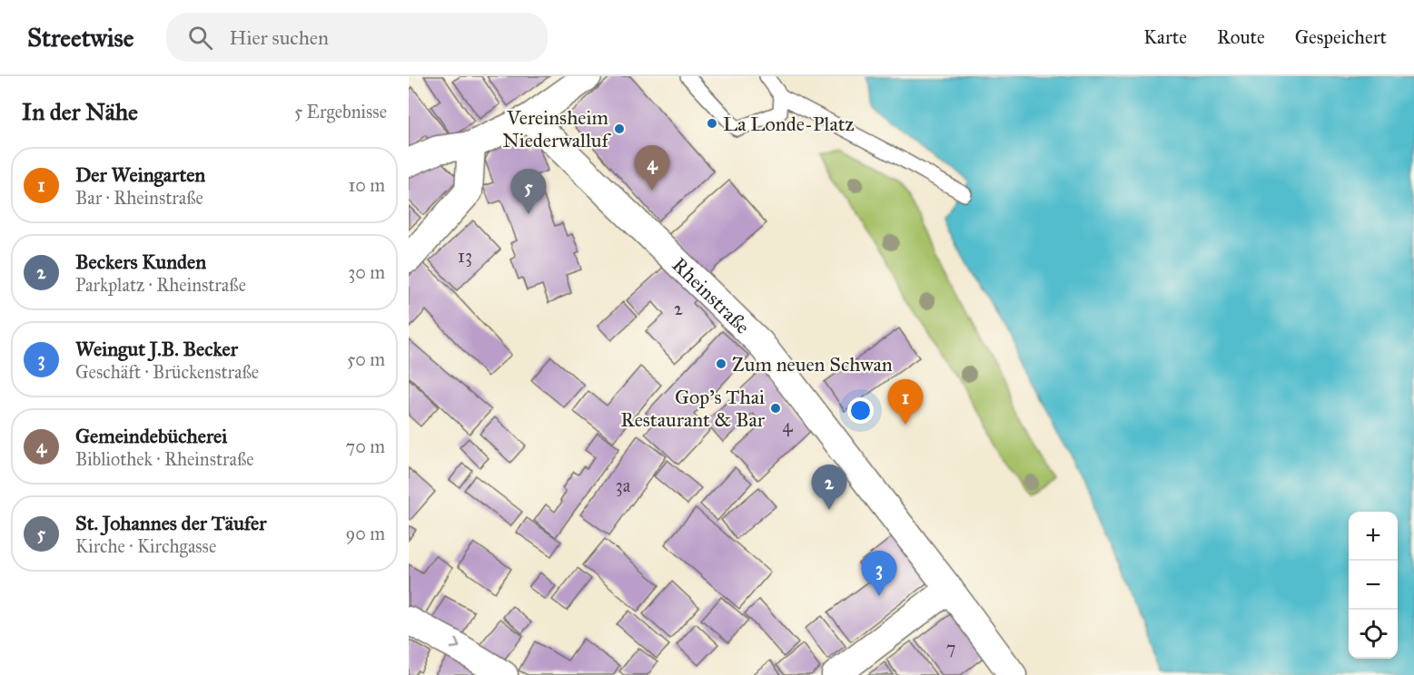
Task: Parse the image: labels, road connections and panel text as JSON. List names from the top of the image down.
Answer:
{
  "streets": {
    "street": ["Rheinstraße"]
  },
  "places": [
    "La Londe-Platz",
    "Vereinsheim Niederwalluf",
    "Zum neuen Schwan",
    "Gop's Thai Restaurant & Bar"
  ],
  "house_numbers": [
    "13",
    "2",
    "4",
    "3a",
    "7"
  ],
  "page": {
    "header": "Streetwise",
    "search": "Hier suchen",
    "nav": ["Karte", "Route", "Gespeichert"],
    "heading": ["In der Nähe", "5 Ergebnisse"],
    "pins": [
      "4",
      "5",
      "1",
      "2",
      "3"
    ],
    "list": [
      {
        "mark": "1",
        "name": "Der Weingarten",
        "note": "Bar · Rheinstraße",
        "value": "10 m"
      },
      {
        "mark": "2",
        "name": "Beckers Kunden",
        "note": "Parkplatz · Rheinstraße",
        "value": "30 m"
      },
      {
        "mark": "3",
        "name": "Weingut J.B. Becker",
        "note": "Geschäft · Brückenstraße",
        "value": "50 m"
      },
      {
        "mark": "4",
        "name": "Gemeindebücherei",
        "note": "Bibliothek · Rheinstraße",
        "value": "70 m"
      },
      {
        "mark": "5",
        "name": "St. Johannes der Täufer",
        "note": "Kirche · Kirchgasse",
        "value": "90 m"
      }
    ],
    "map_buttons": ["+", "−"]
  }
}
